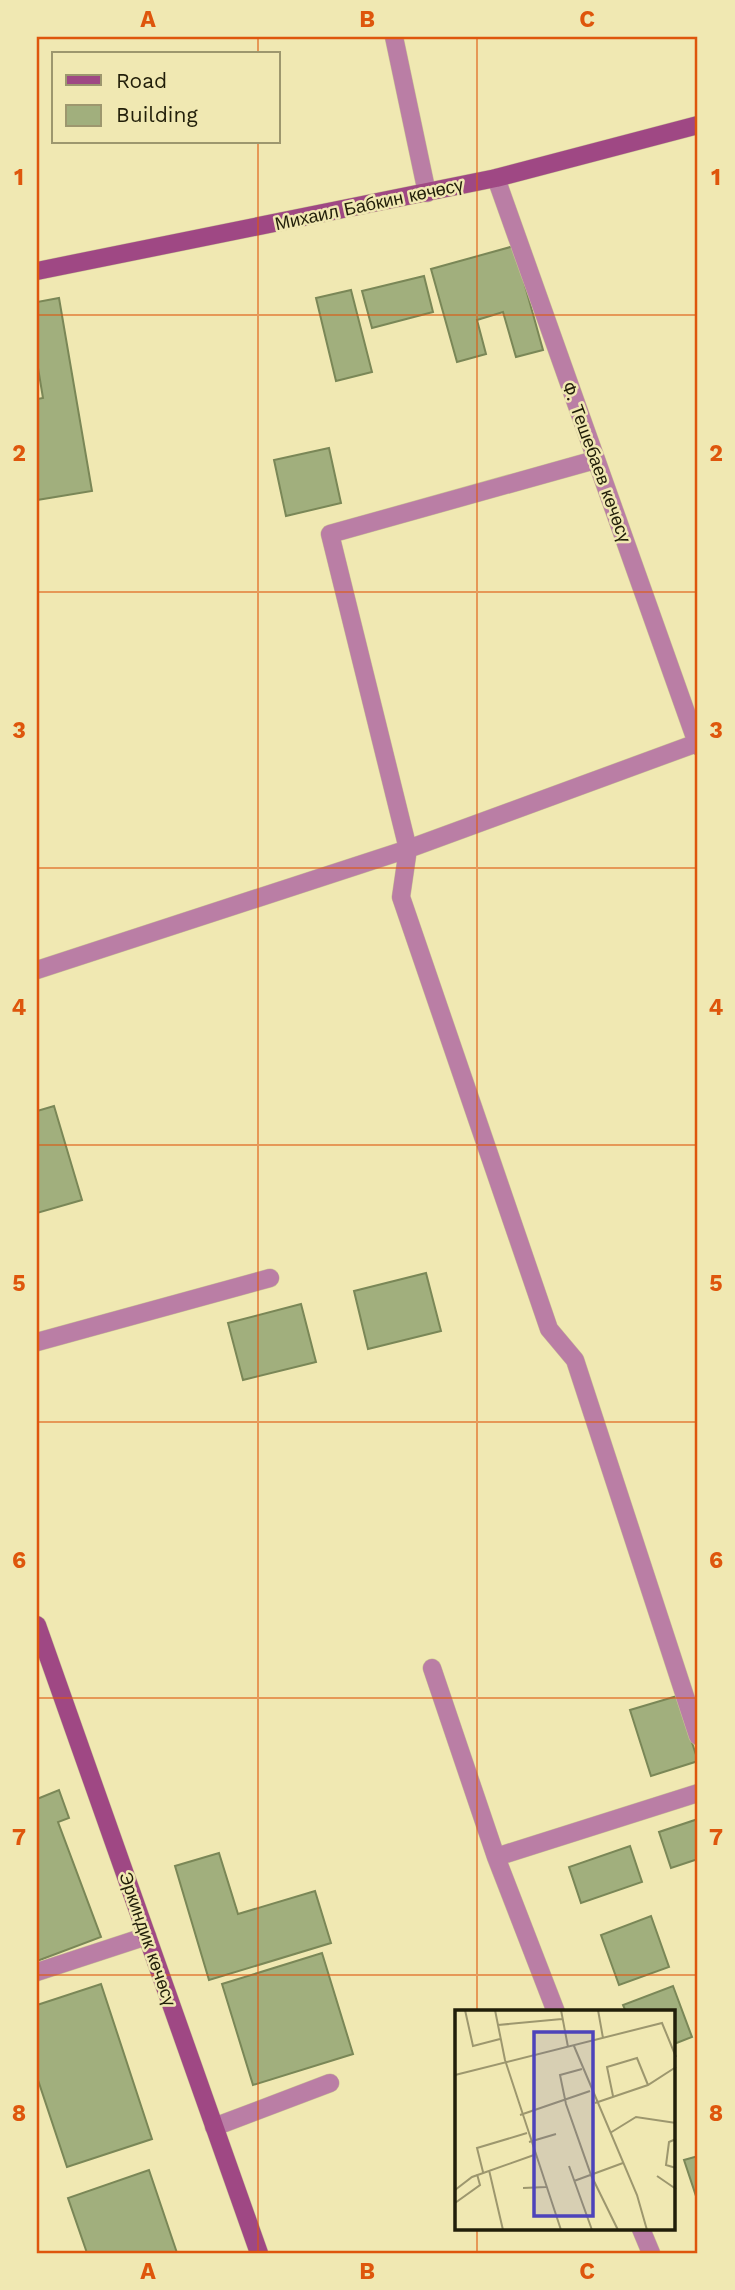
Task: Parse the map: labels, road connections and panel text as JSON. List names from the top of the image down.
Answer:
{
  "streets": {
    "main road": ["Михаил Бабкин көчөсү", "Эркиндик көчөсү"],
    "street": ["Ф. Тешебаев көчөсү"]
  },
  "crossings": [
    ["Михаил Бабкин көчөсү", "Ф. Тешебаев көчөсү"]
  ],
  "legend": ["Road", "Building"],
  "grid": {
    "columns": ["A", "B", "C"],
    "rows": [
      "1",
      "2",
      "3",
      "4",
      "5",
      "6",
      "7",
      "8"
    ]
  }
}
